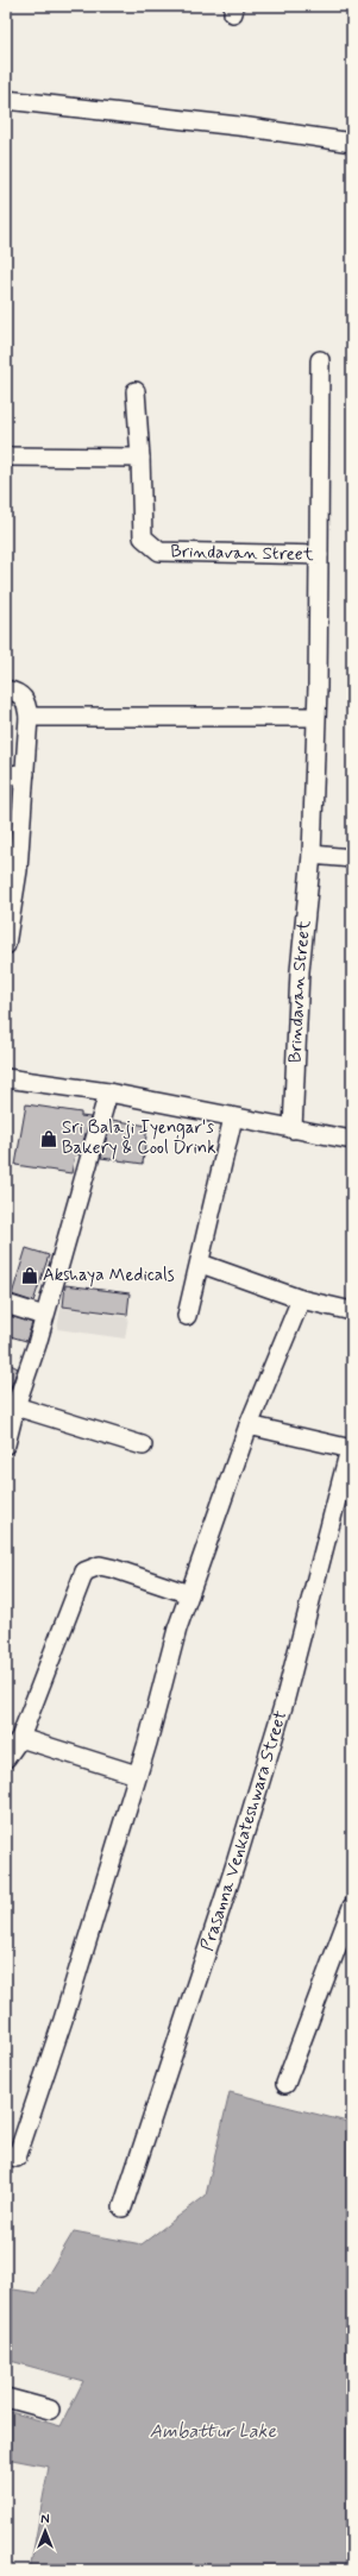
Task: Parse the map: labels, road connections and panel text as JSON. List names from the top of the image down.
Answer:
{
  "streets": {
    "street": ["Brindavan Street", "Prasanna Venkateshwara Street"]
  },
  "water": ["Ambattur Lake"],
  "places": {
    "shop": ["Sri Balaji Iyengar's Bakery & Cool Drink", "Akshaya Medicals"]
  },
  "north": "top"
}
